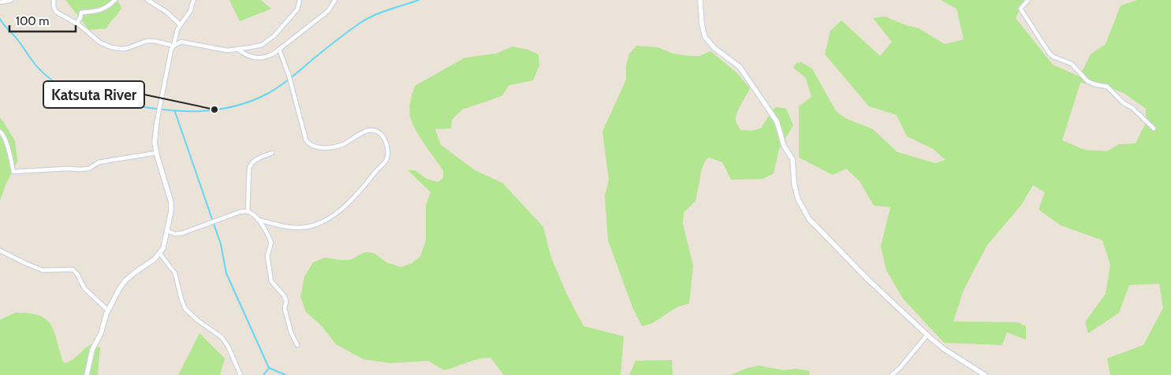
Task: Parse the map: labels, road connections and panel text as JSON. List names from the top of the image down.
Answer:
{
  "places": ["Katsuta River"],
  "scale_bar": "100 m"
}
